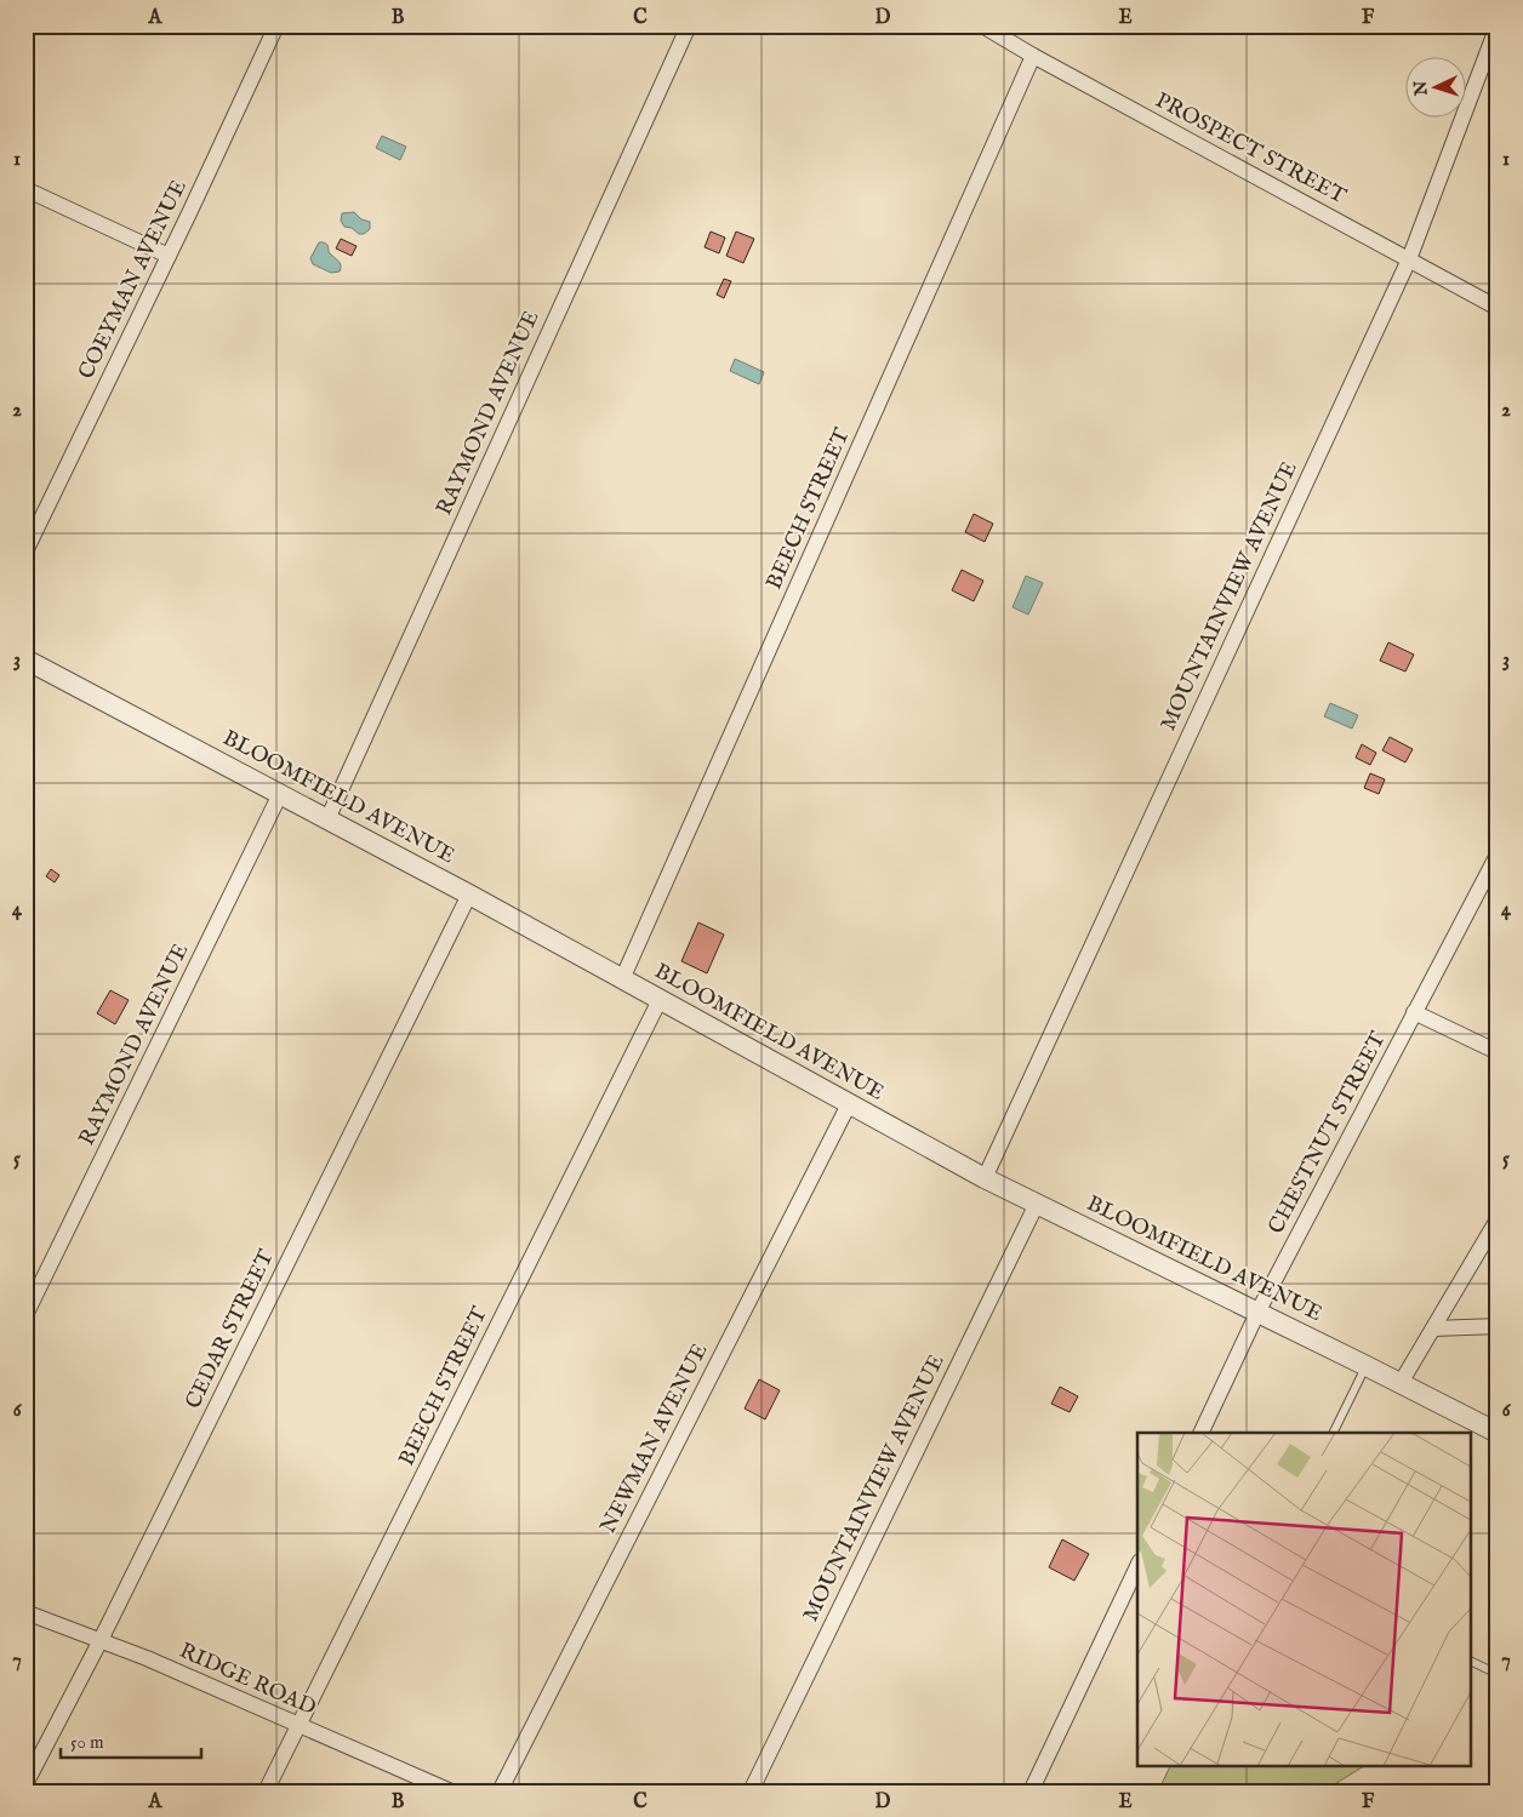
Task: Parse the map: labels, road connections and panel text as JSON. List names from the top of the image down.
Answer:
{
  "streets": {
    "street": [
      "PROSPECT STREET",
      "COEYMAN AVENUE",
      "RAYMOND AVENUE",
      "BEECH STREET",
      "MOUNTAINVIEW AVENUE",
      "BLOOMFIELD AVENUE",
      "CHESTNUT STREET",
      "CEDAR STREET",
      "NEWMAN AVENUE",
      "RIDGE ROAD"
    ]
  },
  "crossings": [
    ["PROSPECT STREET", "BEECH STREET"],
    ["PROSPECT STREET", "MOUNTAINVIEW AVENUE"],
    ["RAYMOND AVENUE", "BLOOMFIELD AVENUE"],
    ["BEECH STREET", "BLOOMFIELD AVENUE"],
    ["BEECH STREET", "RIDGE ROAD"],
    ["MOUNTAINVIEW AVENUE", "BLOOMFIELD AVENUE"],
    ["BLOOMFIELD AVENUE", "CHESTNUT STREET"],
    ["BLOOMFIELD AVENUE", "CEDAR STREET"],
    ["BLOOMFIELD AVENUE", "NEWMAN AVENUE"],
    ["CEDAR STREET", "RIDGE ROAD"]
  ],
  "scale_bar": "50 m",
  "north": "left",
  "grid": {
    "columns": [
      "A",
      "B",
      "C",
      "D",
      "E",
      "F"
    ],
    "rows": [
      "1",
      "2",
      "3",
      "4",
      "5",
      "6",
      "7"
    ]
  }
}
